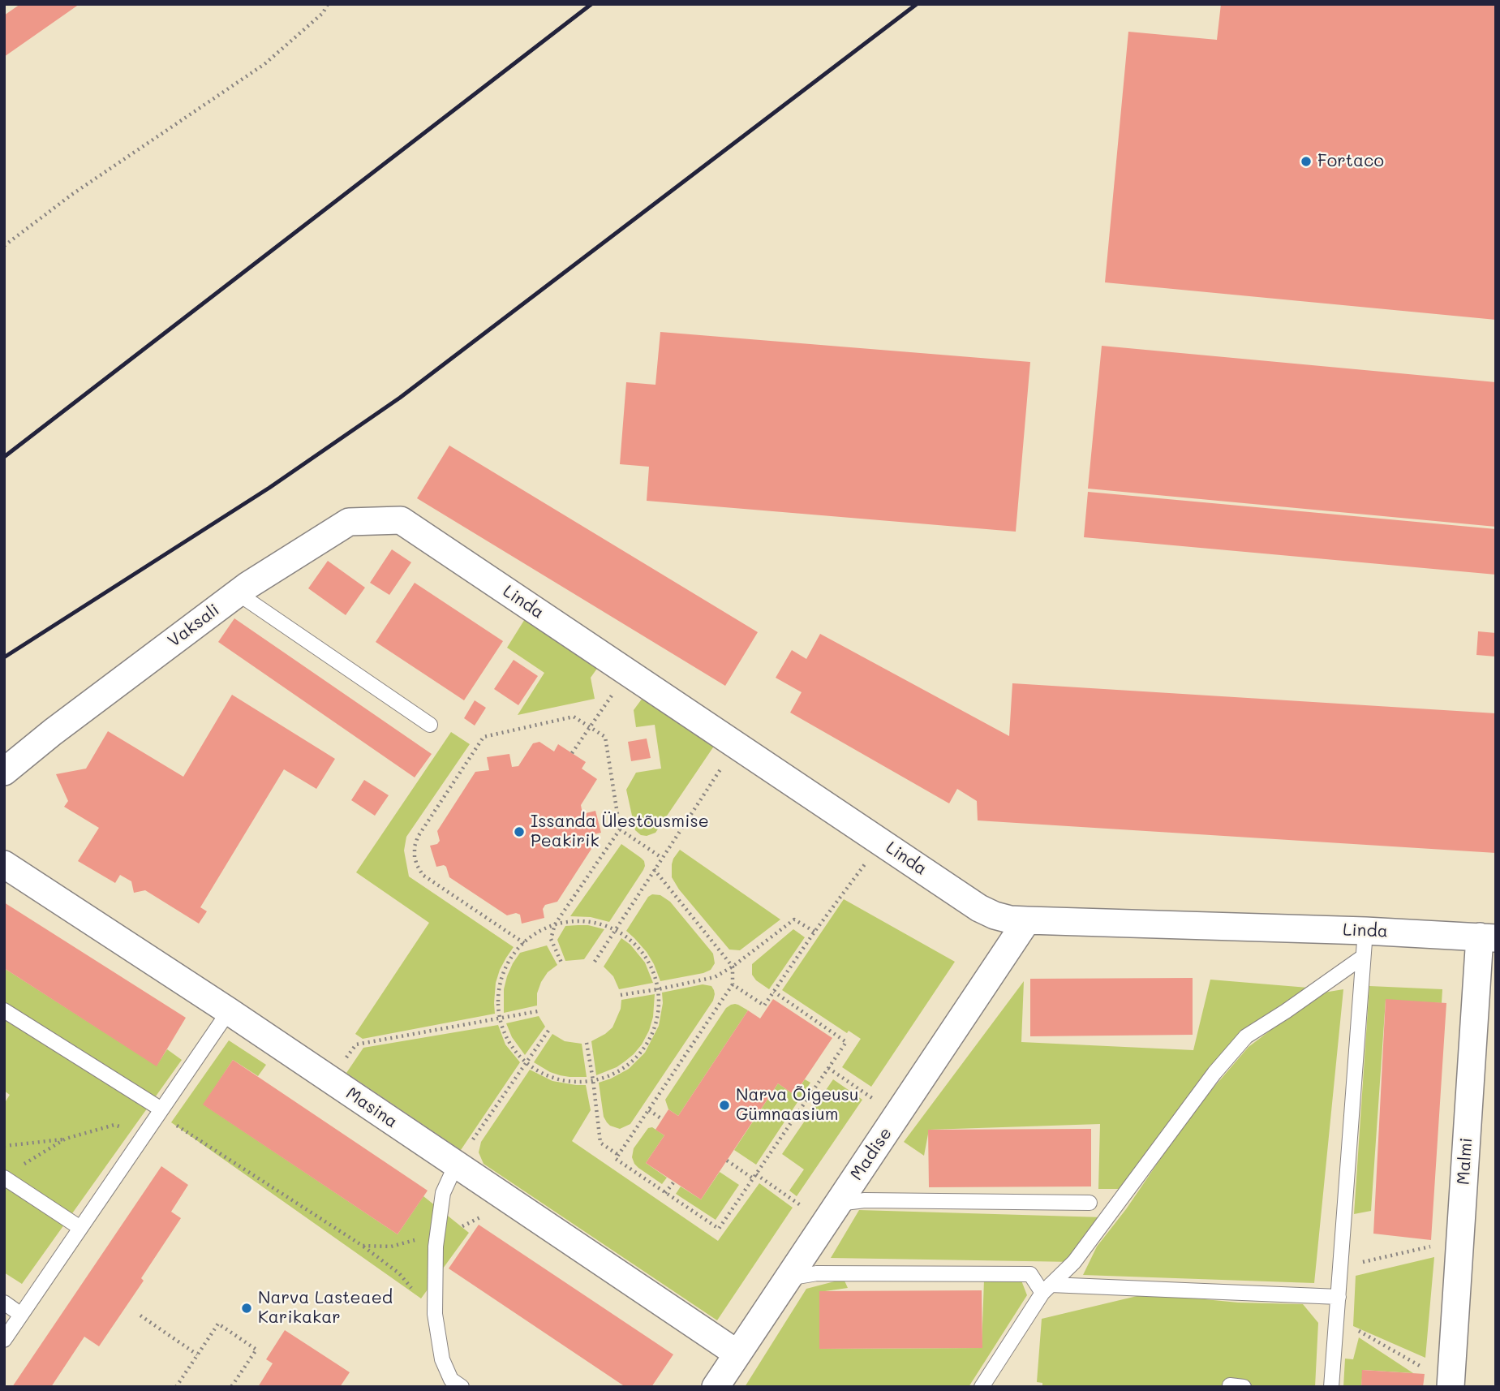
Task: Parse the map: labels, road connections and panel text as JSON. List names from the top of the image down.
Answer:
{
  "streets": {
    "street": [
      "Linda",
      "Vaksali",
      "Masina",
      "Madise",
      "Malmi"
    ]
  },
  "crossings": [
    ["Linda", "Vaksali"],
    ["Linda", "Madise"],
    ["Linda", "Malmi"],
    ["Masina", "Madise"]
  ],
  "places": [
    "Fortaco",
    "Issanda Ülestõusmise Peakirik",
    "Narva Õigeusu Gümnaasium",
    "Narva Lasteaed Karikakar"
  ]
}
